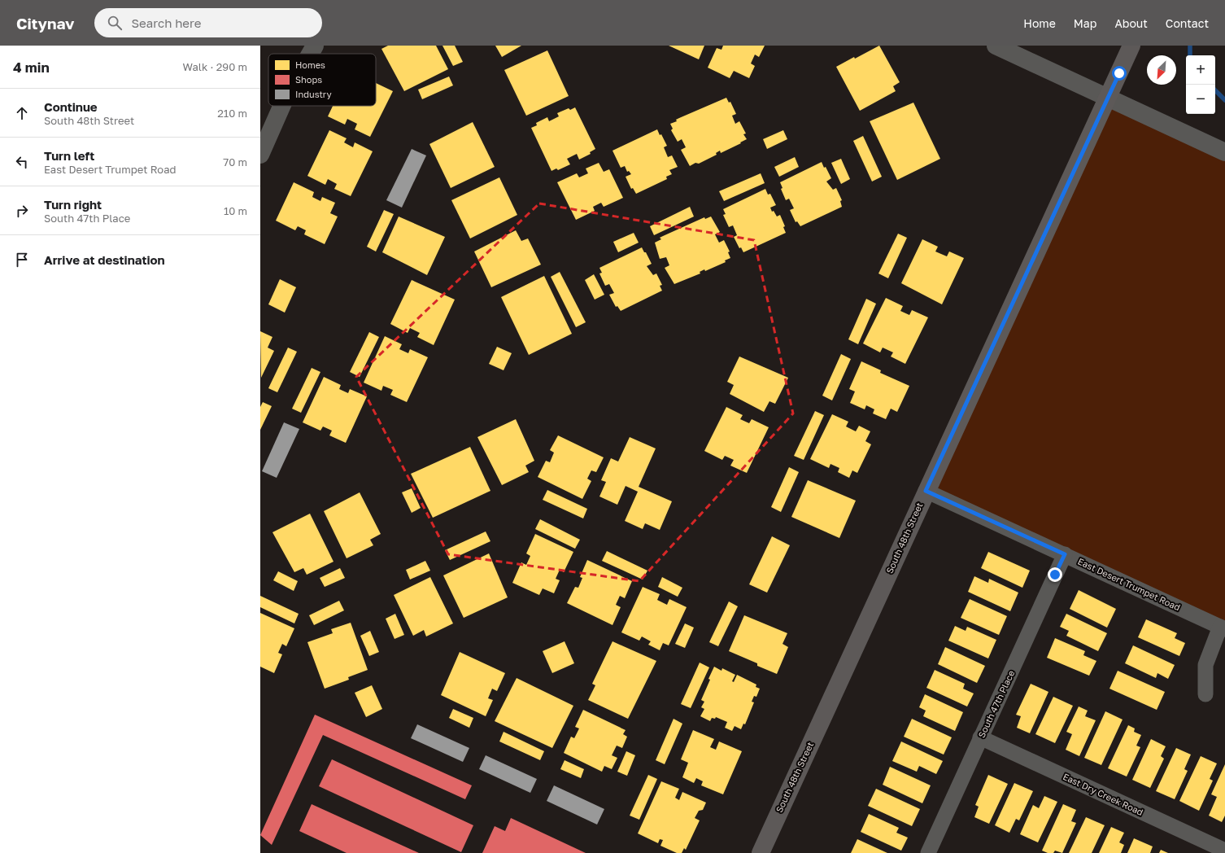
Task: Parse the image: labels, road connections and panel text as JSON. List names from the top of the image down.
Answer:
{
  "streets": {
    "main road": ["South 48th Street"],
    "street": ["East Desert Trumpet Road", "South 47th Place", "East Dry Creek Road"]
  },
  "crossings": [
    ["South 48th Street", "East Desert Trumpet Road"],
    ["East Desert Trumpet Road", "South 47th Place"],
    ["South 47th Place", "East Dry Creek Road"]
  ],
  "legend": ["Homes", "Shops", "Industry"],
  "north": "bottom left",
  "page": {
    "header": "Citynav",
    "search": "Search here",
    "nav": [
      "Home",
      "Map",
      "About",
      "Contact"
    ],
    "heading": ["4 min", "Walk · 290 m"],
    "map_buttons": ["+", "−"],
    "list": [
      ["Continue", "South 48th Street", "210 m"],
      ["Turn left", "East Desert Trumpet Road", "70 m"],
      ["Turn right", "South 47th Place", "10 m"],
      "Arrive at destination"
    ]
  }
}
